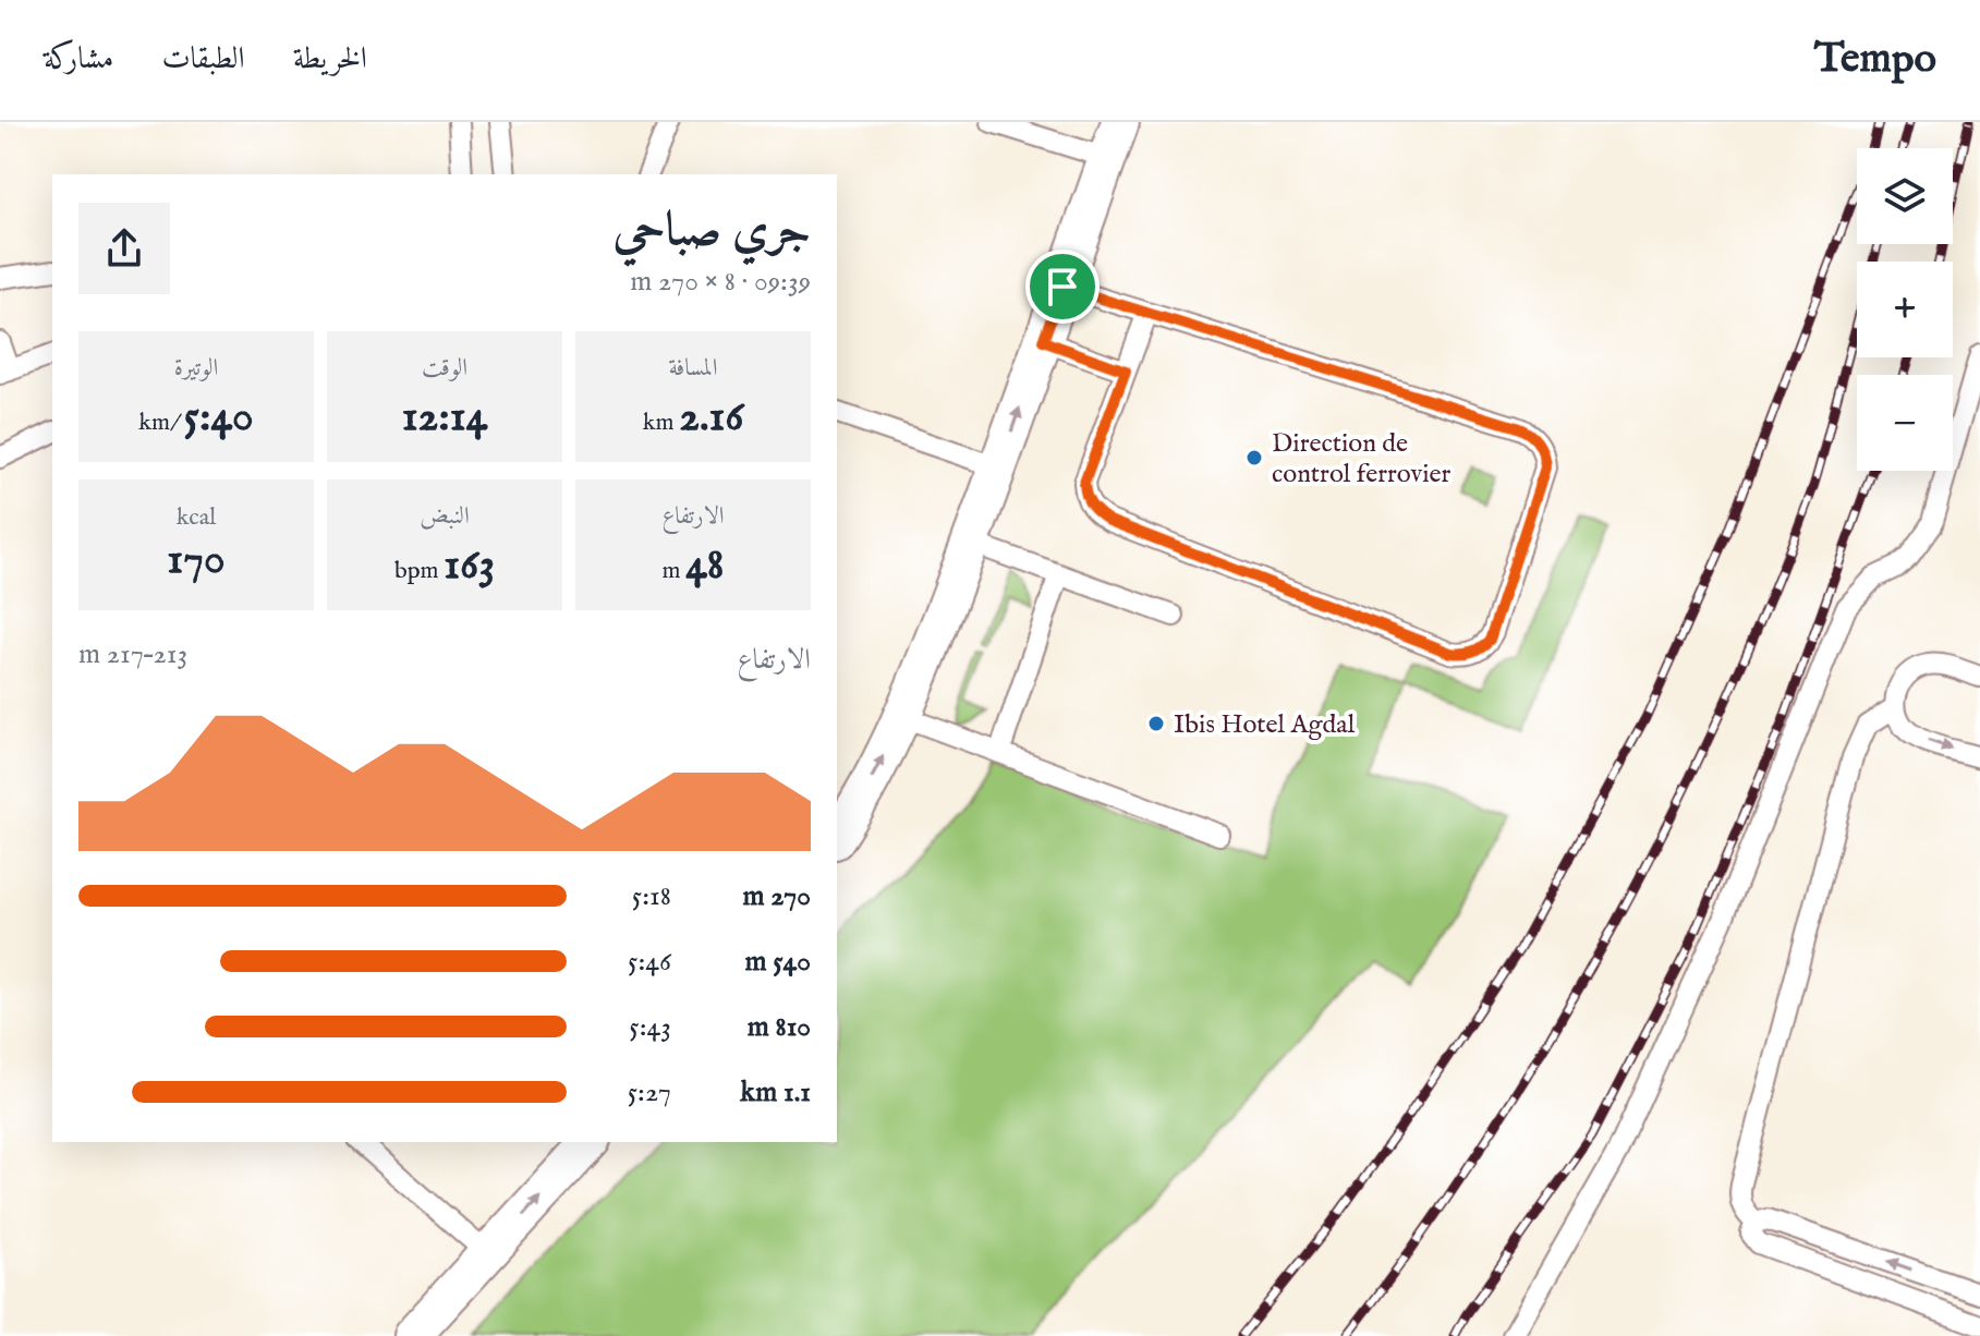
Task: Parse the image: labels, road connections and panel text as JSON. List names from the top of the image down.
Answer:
{
  "places": ["Direction de control ferrovier", "Ibis Hotel Agdal"],
  "page": {
    "header": "Tempo",
    "nav": ["الخريطة", "الطبقات", "مشاركة"],
    "map_buttons": ["+", "−"],
    "heading": ["جري صباحي", "09:39 · 8 × 270 m"],
    "stats": [
      ["المسافة", "2.16 km"],
      ["الوقت", "12:14"],
      ["الوتيرة", "5:40 /km"],
      ["الارتفاع", "48 m"],
      ["النبض", "163 bpm"],
      ["kcal", "170"]
    ],
    "chart": ["الارتفاع", "213–217 m"],
    "list": [
      {
        "name": "270 m",
        "note": "5:18"
      },
      {
        "name": "540 m",
        "note": "5:46"
      },
      {
        "name": "810 m",
        "note": "5:43"
      },
      {
        "name": "1.1 km",
        "note": "5:27"
      }
    ]
  }
}
